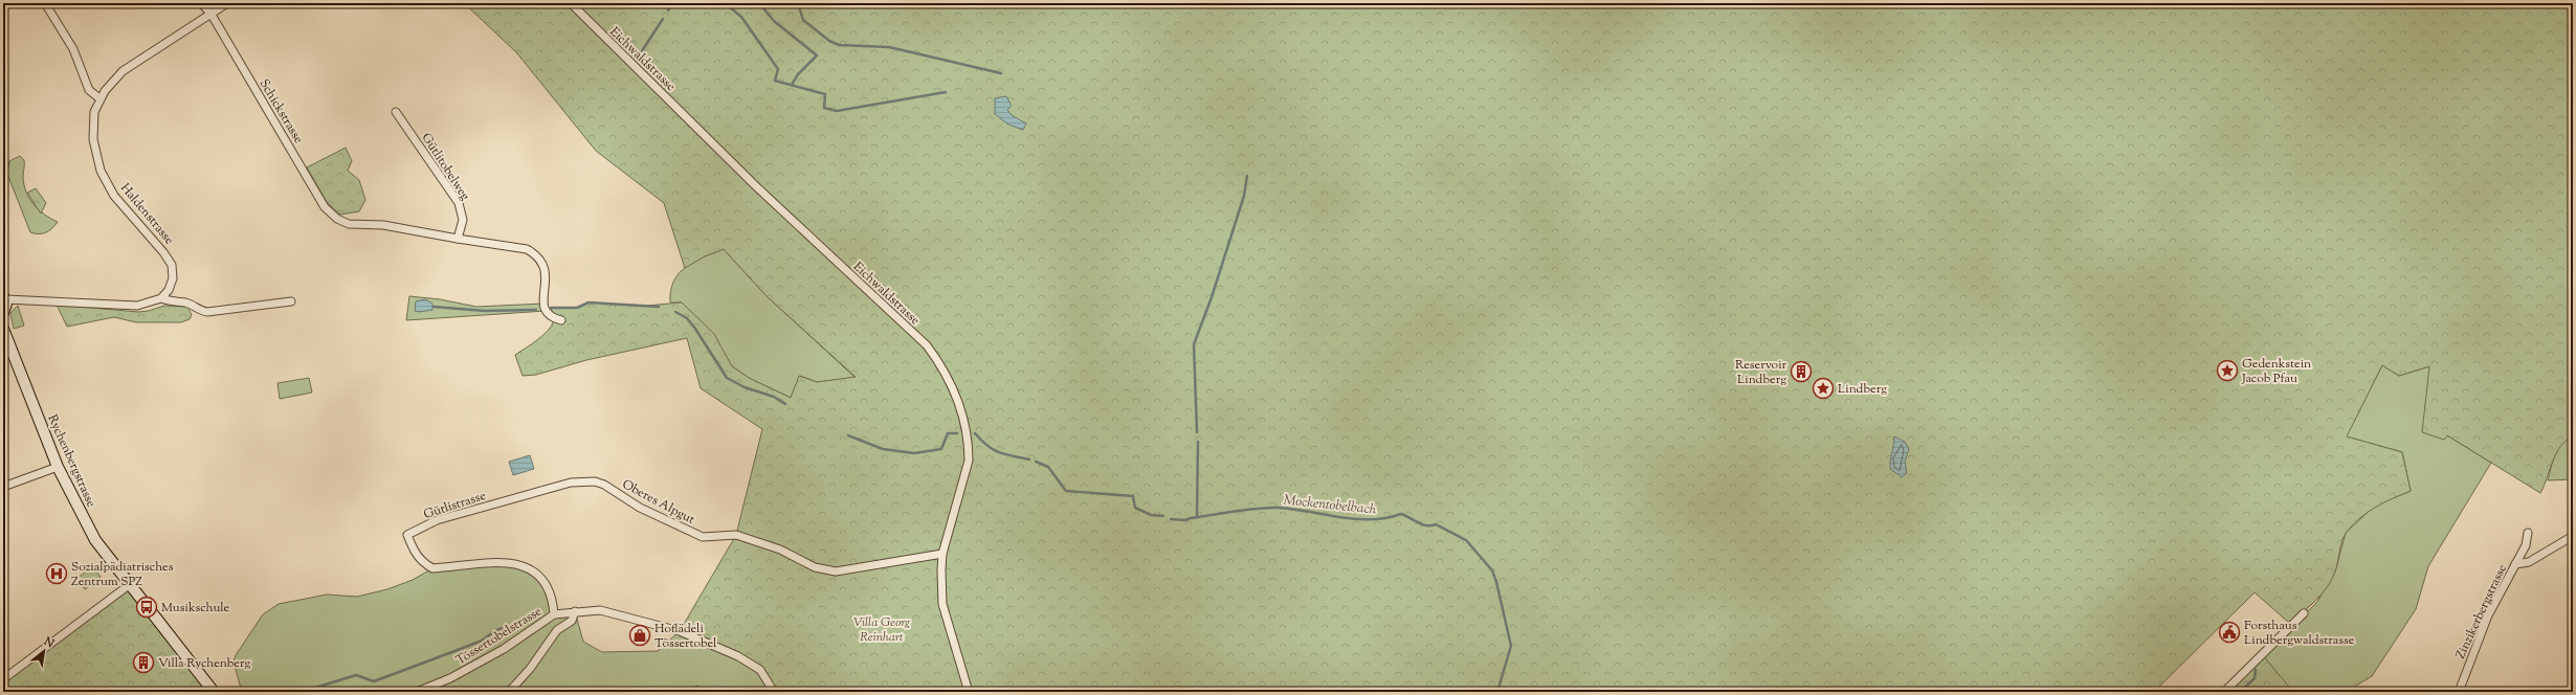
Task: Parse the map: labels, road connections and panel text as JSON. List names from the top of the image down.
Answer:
{
  "streets": {
    "street": [
      "Eichwaldstrasse",
      "Schickstrasse",
      "Gütlitobelweg",
      "Haldenstrasse",
      "Rychenbergstrasse",
      "Oberes Alpgut",
      "Gütlistrasse",
      "Zinzikerbergstrasse",
      "Tössertobelstrasse"
    ]
  },
  "crossings": [
    ["Eichwaldstrasse", "Oberes Alpgut"],
    ["Schickstrasse", "Gütlitobelweg"],
    ["Schickstrasse", "Haldenstrasse"],
    ["Oberes Alpgut", "Gütlistrasse"],
    ["Gütlistrasse", "Tössertobelstrasse"]
  ],
  "water": ["Mockentobelbach"],
  "parks": ["Villa Georg Reinhart"],
  "places": {
    "place": ["Gedenkstein Jacob Pfau", "Lindberg"],
    "building": ["Reservoir Lindberg", "Villa Rychenberg"],
    "hospital": ["Sozialpädiatrisches Zentrum SPZ"],
    "bus stop": ["Musikschule"],
    "public building": ["Forsthaus Lindbergwaldstrasse"],
    "shop": ["Hoflädeli Tössertobel"]
  },
  "north": "top right"
}
